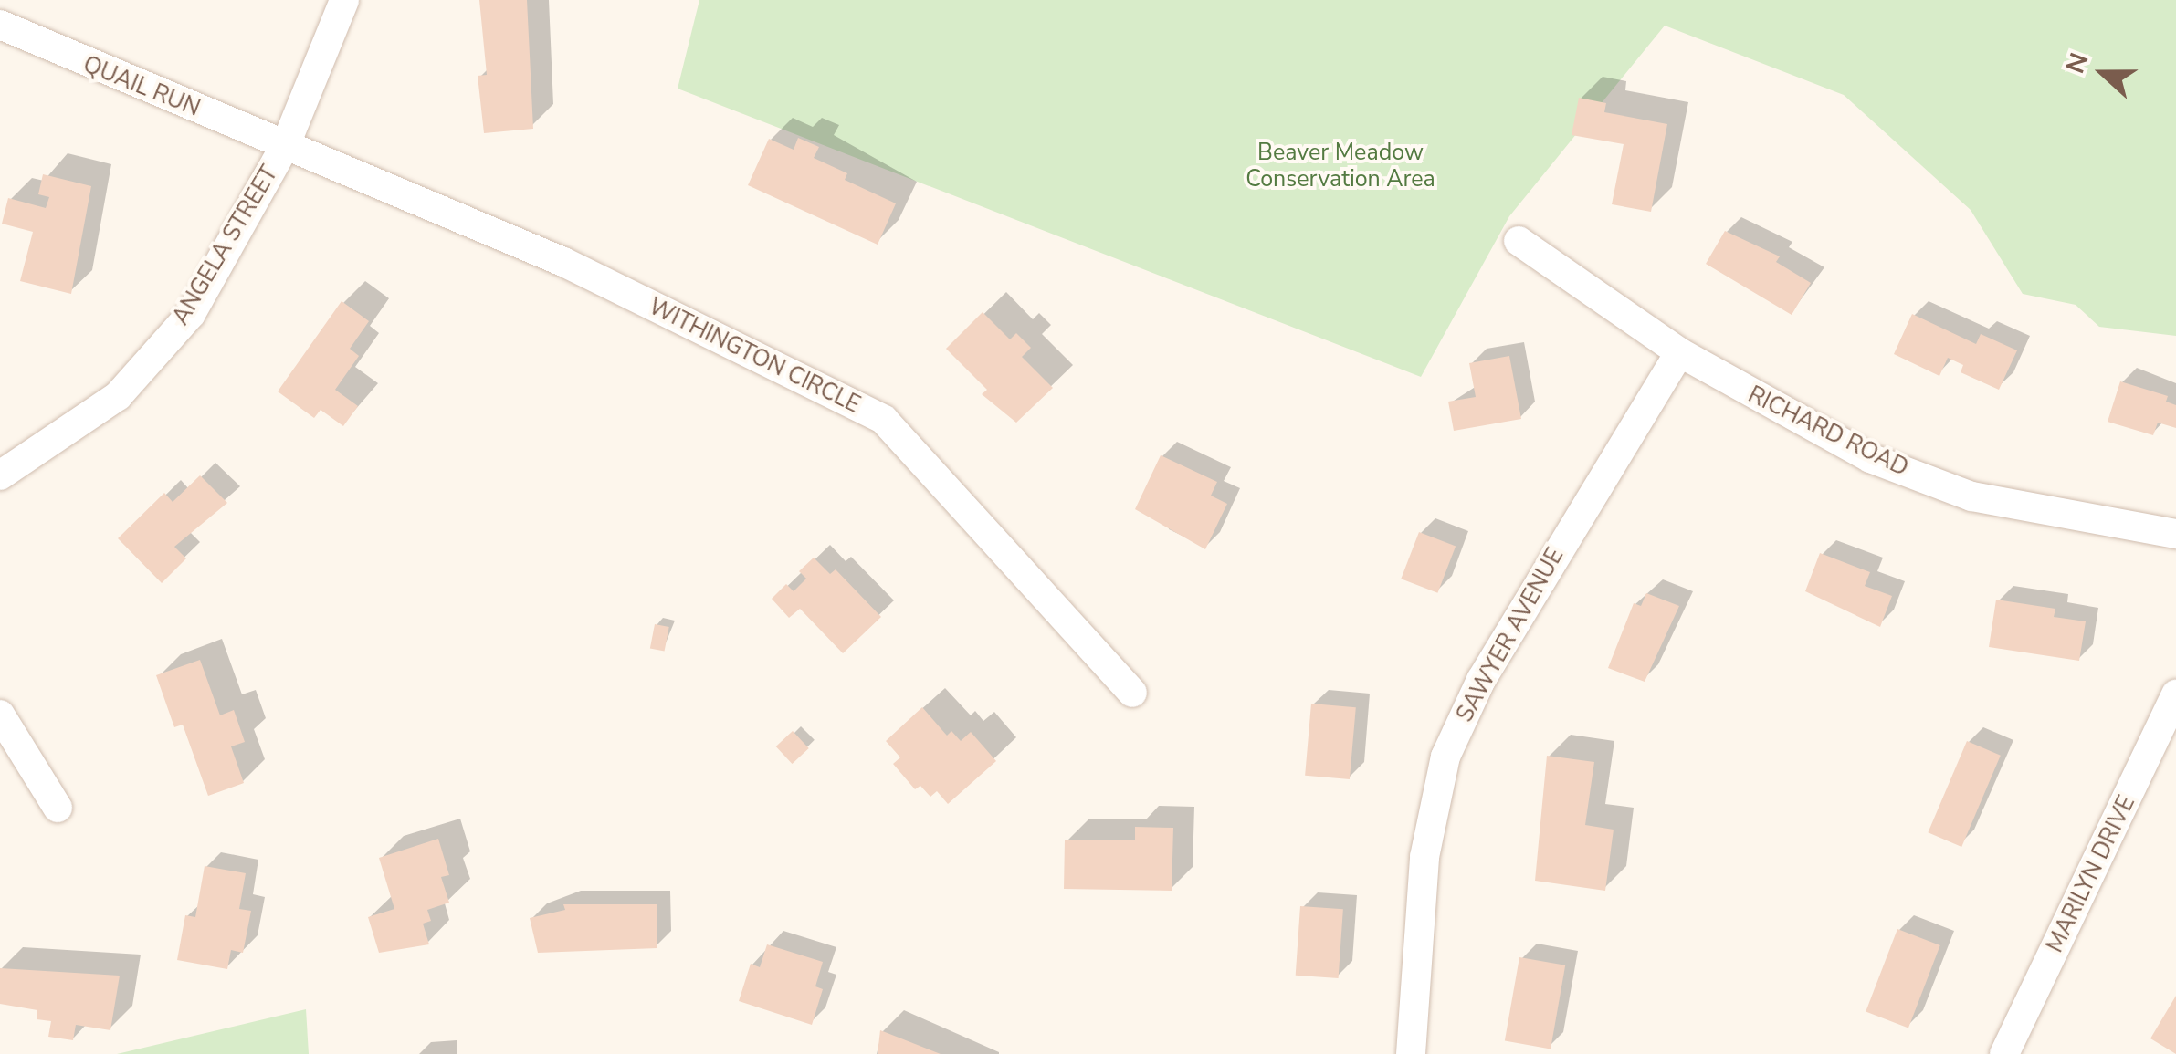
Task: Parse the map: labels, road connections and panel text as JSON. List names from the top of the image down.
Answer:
{
  "streets": {
    "street": [
      "QUAIL RUN",
      "ANGELA STREET",
      "WITHINGTON CIRCLE",
      "RICHARD ROAD",
      "SAWYER AVENUE",
      "MARILYN DRIVE"
    ]
  },
  "crossings": [
    ["QUAIL RUN", "ANGELA STREET"],
    ["QUAIL RUN", "WITHINGTON CIRCLE"],
    ["ANGELA STREET", "WITHINGTON CIRCLE"],
    ["RICHARD ROAD", "SAWYER AVENUE"]
  ],
  "parks": ["Beaver Meadow Conservation Area"],
  "north": "left"
}
